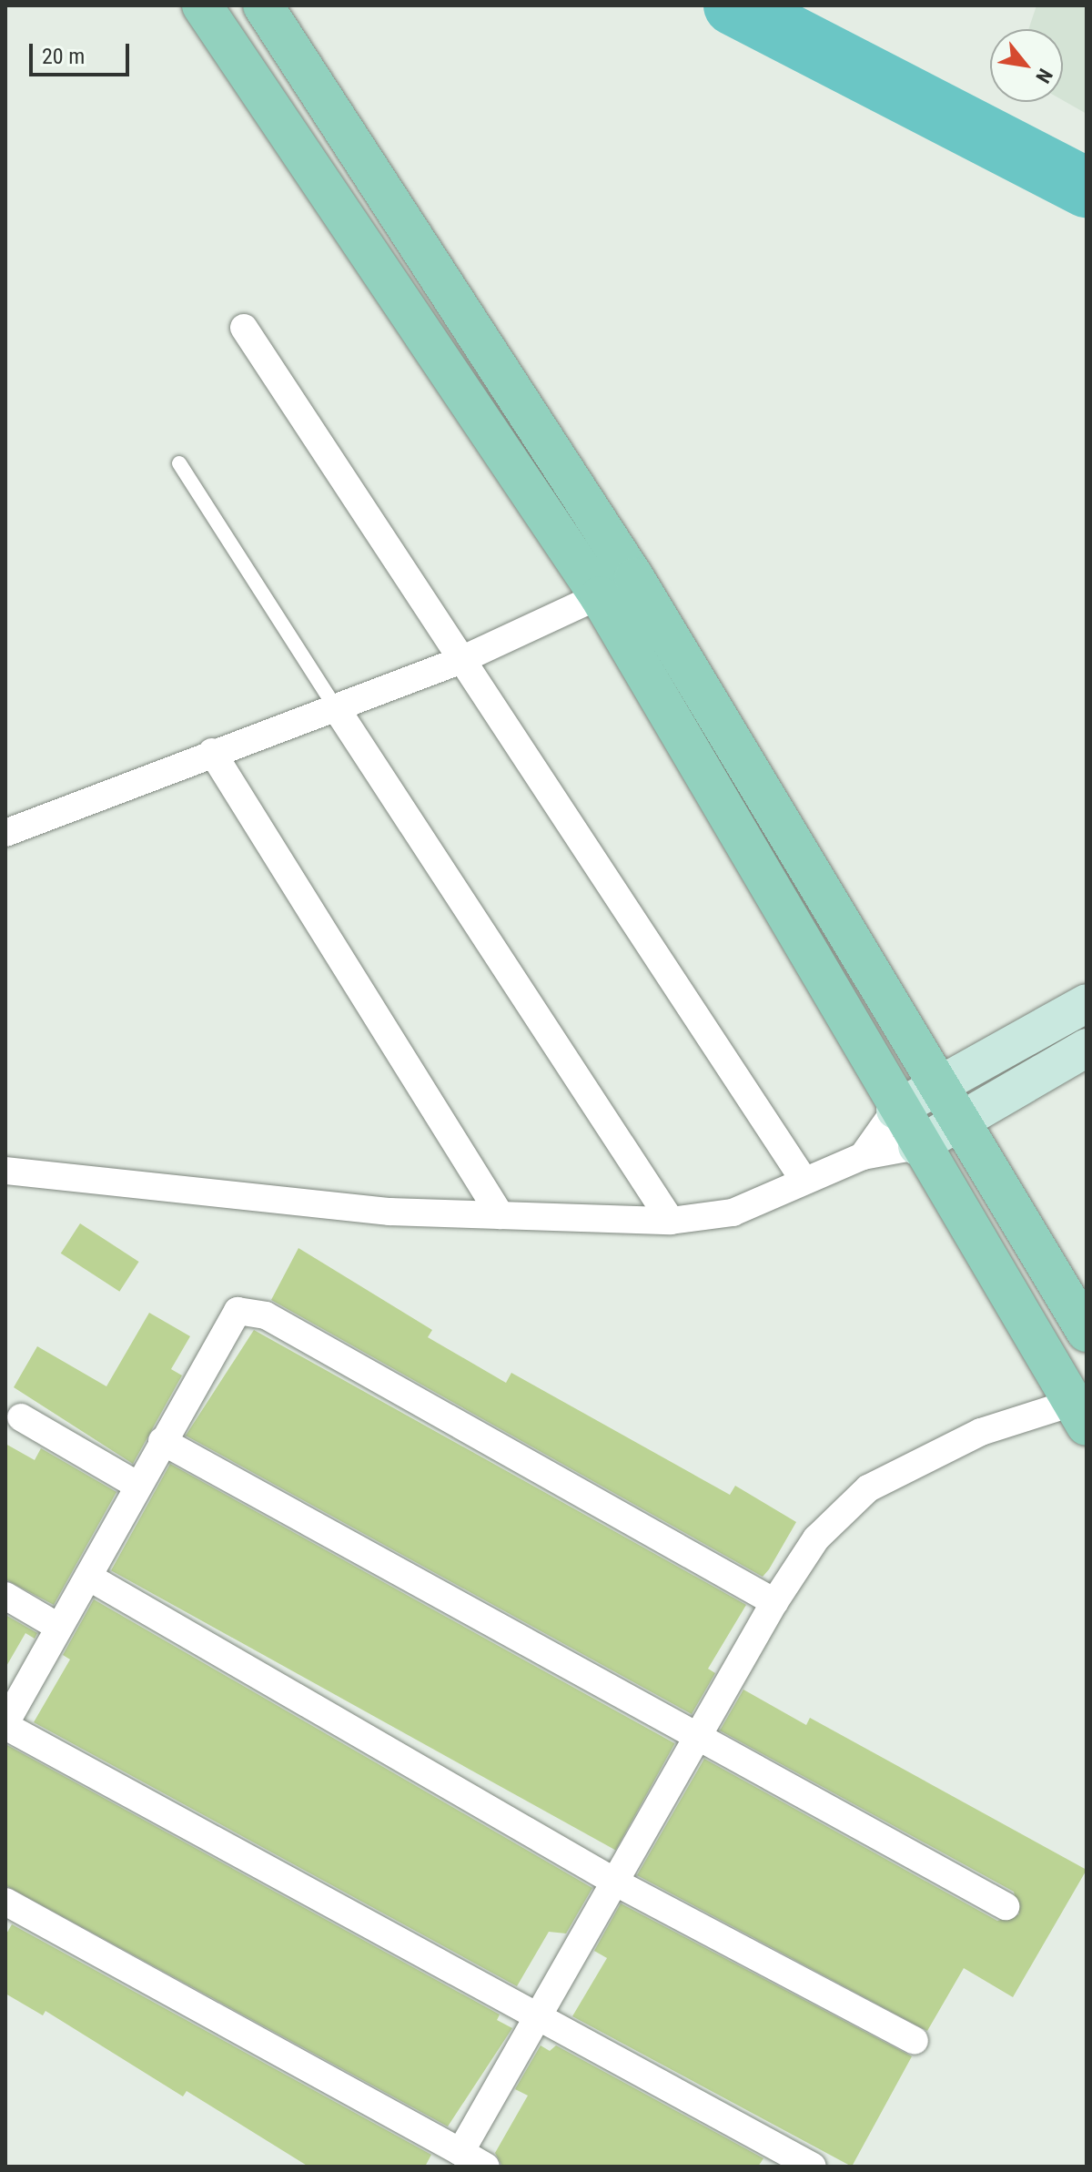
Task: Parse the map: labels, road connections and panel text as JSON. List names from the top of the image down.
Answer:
{
  "scale_bar": "20 m",
  "north": "bottom right"
}
